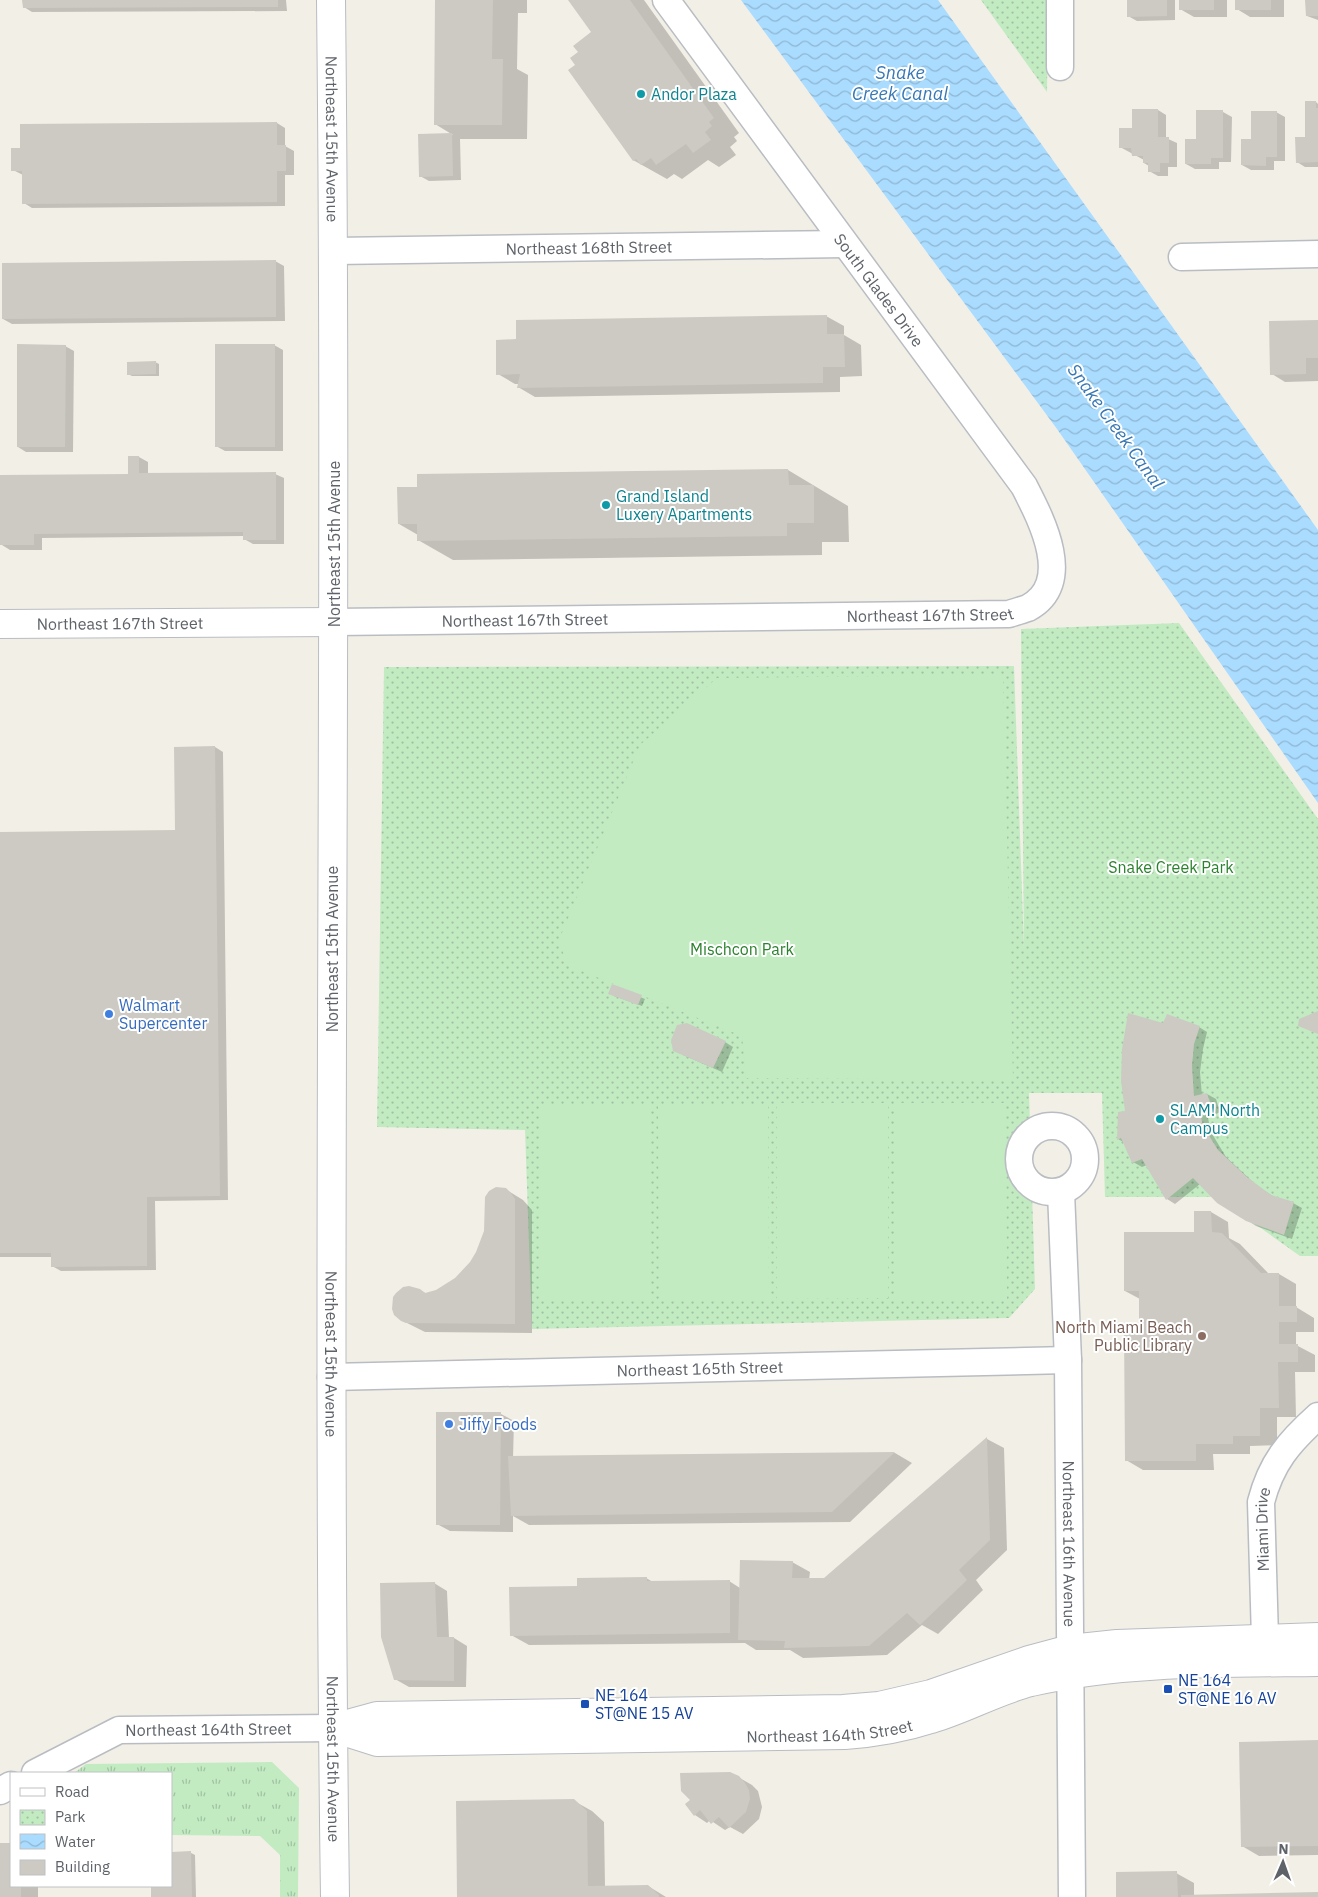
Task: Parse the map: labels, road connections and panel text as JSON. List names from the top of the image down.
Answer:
{
  "streets": {
    "street": [
      "Northeast 15th Avenue",
      "Northeast 168th Street",
      "South Glades Drive",
      "Northeast 167th Street",
      "Northeast 165th Street",
      "Miami Drive",
      "Northeast 16th Avenue",
      "Northeast 164th Street"
    ]
  },
  "crossings": [
    ["Northeast 15th Avenue", "Northeast 168th Street"],
    ["Northeast 15th Avenue", "Northeast 167th Street"],
    ["Northeast 15th Avenue", "Northeast 165th Street"],
    ["Northeast 15th Avenue", "Northeast 164th Street"],
    ["Northeast 168th Street", "South Glades Drive"],
    ["South Glades Drive", "Northeast 167th Street"],
    ["Northeast 165th Street", "Northeast 16th Avenue"],
    ["Miami Drive", "Northeast 164th Street"],
    ["Northeast 16th Avenue", "Northeast 164th Street"]
  ],
  "water": ["Snake Creek Canal"],
  "parks": ["Snake Creek Park", "Mischcon Park"],
  "places": {
    "other": [
      "Andor Plaza",
      "Grand Island Luxery Apartments",
      "Walmart Supercenter",
      "SLAM! North Campus",
      "North Miami Beach Public Library",
      "Jiffy Foods"
    ],
    "transit": ["NE 164 ST@NE 16 AV", "NE 164 ST@NE 15 AV"]
  },
  "legend": [
    "Road",
    "Park",
    "Water",
    "Building"
  ],
  "north": "top"
}
